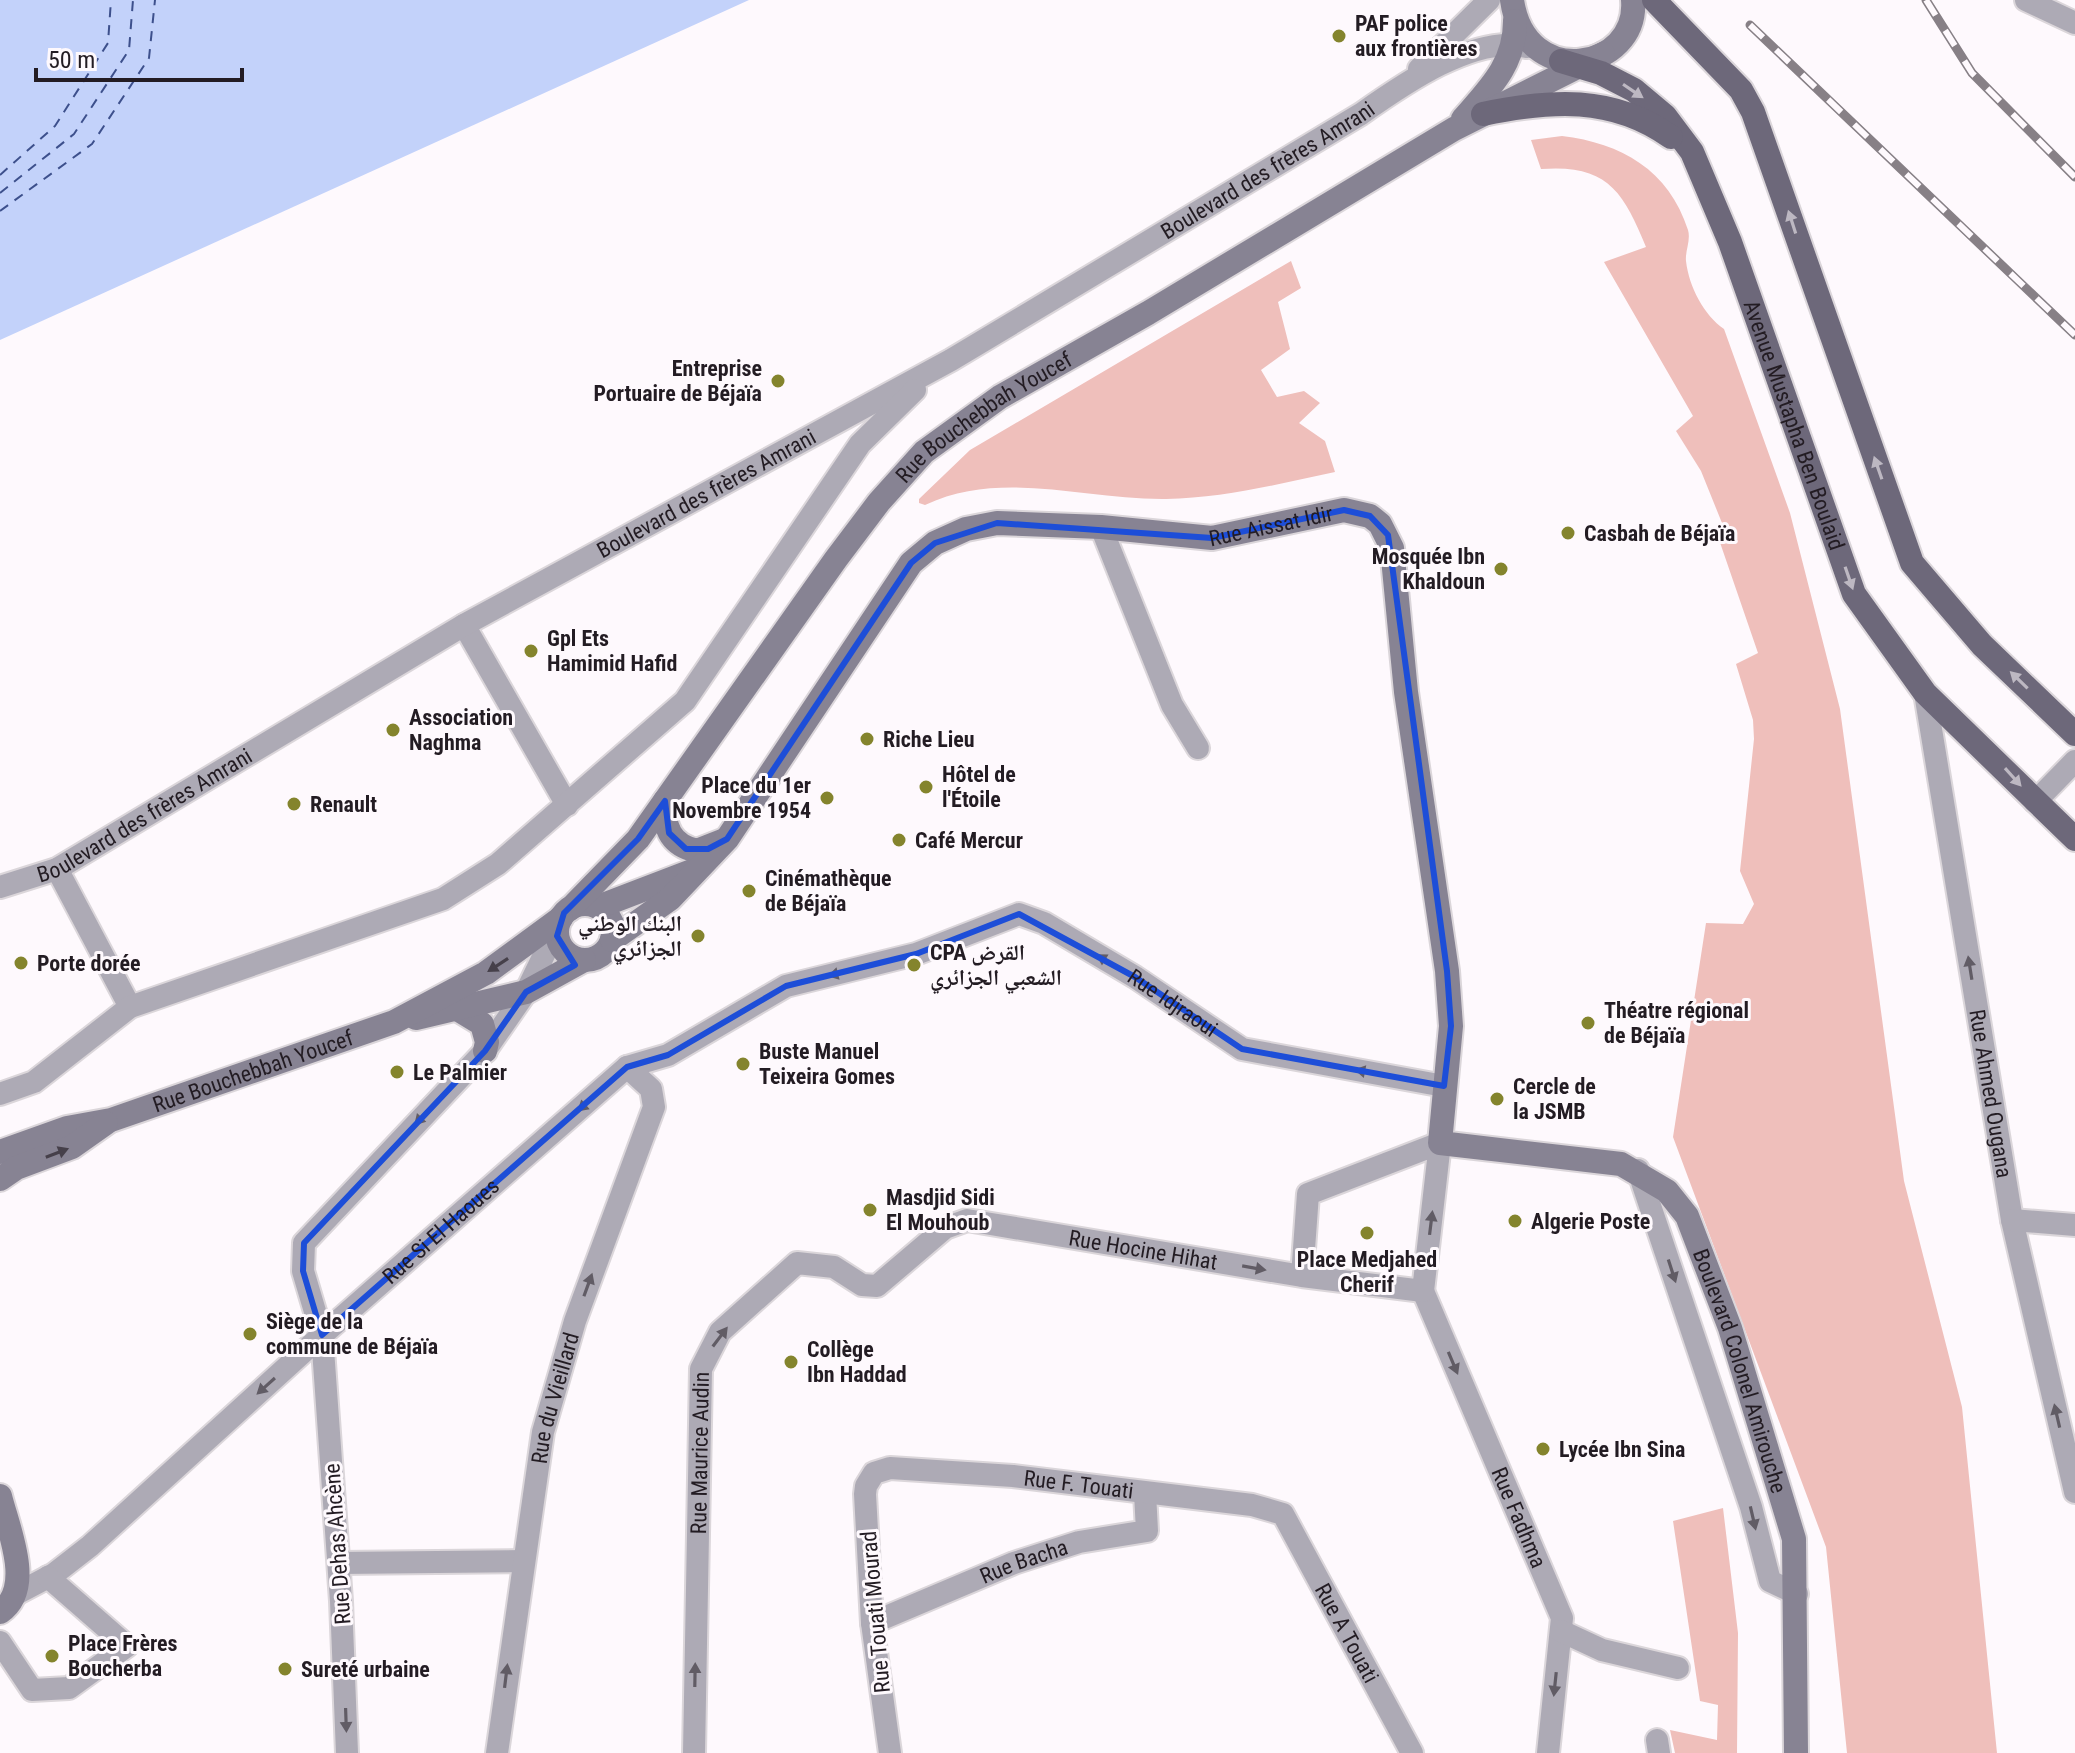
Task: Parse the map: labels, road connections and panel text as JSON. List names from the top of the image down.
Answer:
{
  "streets": {
    "main road": [
      "Rue Bouchebbah Youcef",
      "Avenue Mustapha Ben Boulaid",
      "Rue Aissat Idir",
      "Boulevard Colonel Amirouche"
    ],
    "street": [
      "Boulevard des frères Amrani",
      "Rue Idjraoui",
      "Rue Ahmed Ougana",
      "Rue Si El Haoues",
      "Rue Hocine Hihat",
      "Rue du Vieillard",
      "Rue Maurice Audin",
      "Rue F. Touati",
      "Rue Fadhma",
      "Rue Dehas Ahcène",
      "Rue Bacha",
      "Rue Touati Mourad",
      "Rue A Touati"
    ]
  },
  "crossings": [
    ["Boulevard des frères Amrani", "Rue Bouchebbah Youcef"],
    ["Rue Bouchebbah Youcef", "Avenue Mustapha Ben Boulaid"],
    ["Rue Bouchebbah Youcef", "Rue Aissat Idir"],
    ["Rue Bouchebbah Youcef", "Rue Dehas Ahcène"],
    ["Avenue Mustapha Ben Boulaid", "Rue Ahmed Ougana"],
    ["Rue Aissat Idir", "Rue Idjraoui"],
    ["Rue Aissat Idir", "Boulevard Colonel Amirouche"],
    ["Rue Idjraoui", "Rue Si El Haoues"],
    ["Rue Si El Haoues", "Rue du Vieillard"],
    ["Rue Si El Haoues", "Rue Dehas Ahcène"],
    ["Rue Hocine Hihat", "Rue Maurice Audin"],
    ["Rue F. Touati", "Rue Bacha"],
    ["Rue F. Touati", "Rue Touati Mourad"],
    ["Rue F. Touati", "Rue A Touati"],
    ["Rue Bacha", "Rue Touati Mourad"]
  ],
  "one_way": [
    "Rue Idjraoui",
    "Rue Ahmed Ougana",
    "Rue Si El Haoues",
    "Rue Hocine Hihat",
    "Rue du Vieillard",
    "Rue Maurice Audin",
    "Rue Fadhma",
    "Rue Dehas Ahcène"
  ],
  "places": [
    "PAF police aux frontières",
    "Entreprise Portuaire de Béjaïa",
    "Casbah de Béjaïa",
    "Mosquée Ibn Khaldoun",
    "Gpl Ets Hamimid Hafid",
    "Association Naghma",
    "Riche Lieu",
    "Hôtel de l'Étoile",
    "Place du 1er Novembre 1954",
    "Renault",
    "Café Mercur",
    "Cinémathèque de Béjaïa",
    "البنك الوطني الجزائري",
    "Porte dorée",
    "CPA القرض الشعبي الجزائري",
    "Théatre régional de Béjaïa",
    "Buste Manuel Teixeira Gomes",
    "Le Palmier",
    "Cercle de la JSMB",
    "Masdjid Sidi El Mouhoub",
    "Algerie Poste",
    "Place Medjahed Cherif",
    "Siège de la commune de Béjaïa",
    "Collège Ibn Haddad",
    "Lycée Ibn Sina",
    "Place Frères Boucherba",
    "Sureté urbaine"
  ],
  "scale_bar": "50 m"
}
